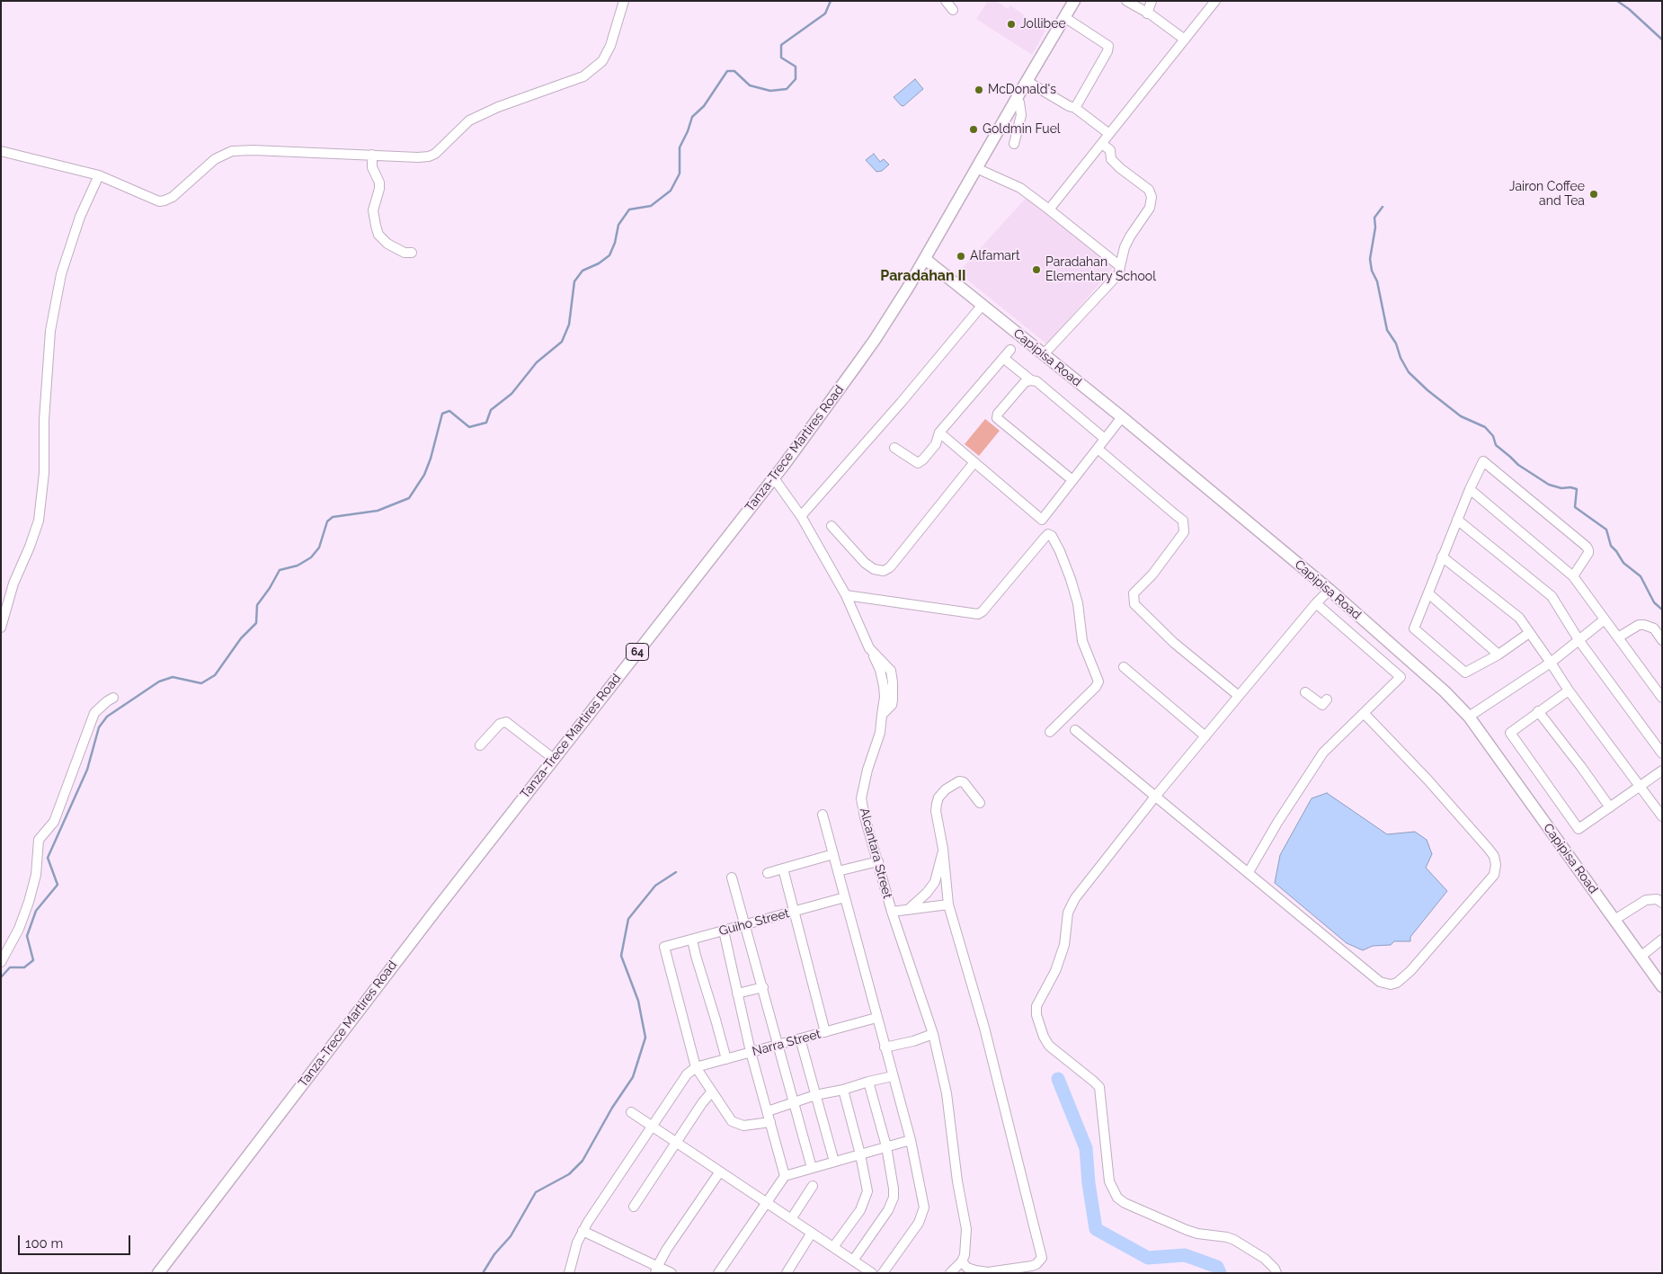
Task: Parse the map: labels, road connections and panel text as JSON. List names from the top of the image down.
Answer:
{
  "streets": {
    "main road": ["Capipisa Road", "Tanza-Trece Martires Road", "64"],
    "street": ["Alcantara Street", "Guiho Street", "Narra Street"]
  },
  "crossings": [
    ["Capipisa Road", "Tanza-Trece Martires Road"],
    ["Tanza-Trece Martires Road", "Alcantara Street"],
    ["Guiho Street", "Narra Street"]
  ],
  "districts": ["Paradahan II"],
  "places": [
    "Jollibee",
    "McDonald's",
    "Goldmin Fuel",
    "Jairon Coffee and Tea",
    "Alfamart",
    "Paradahan Elementary School"
  ],
  "scale_bar": "100 m"
}
